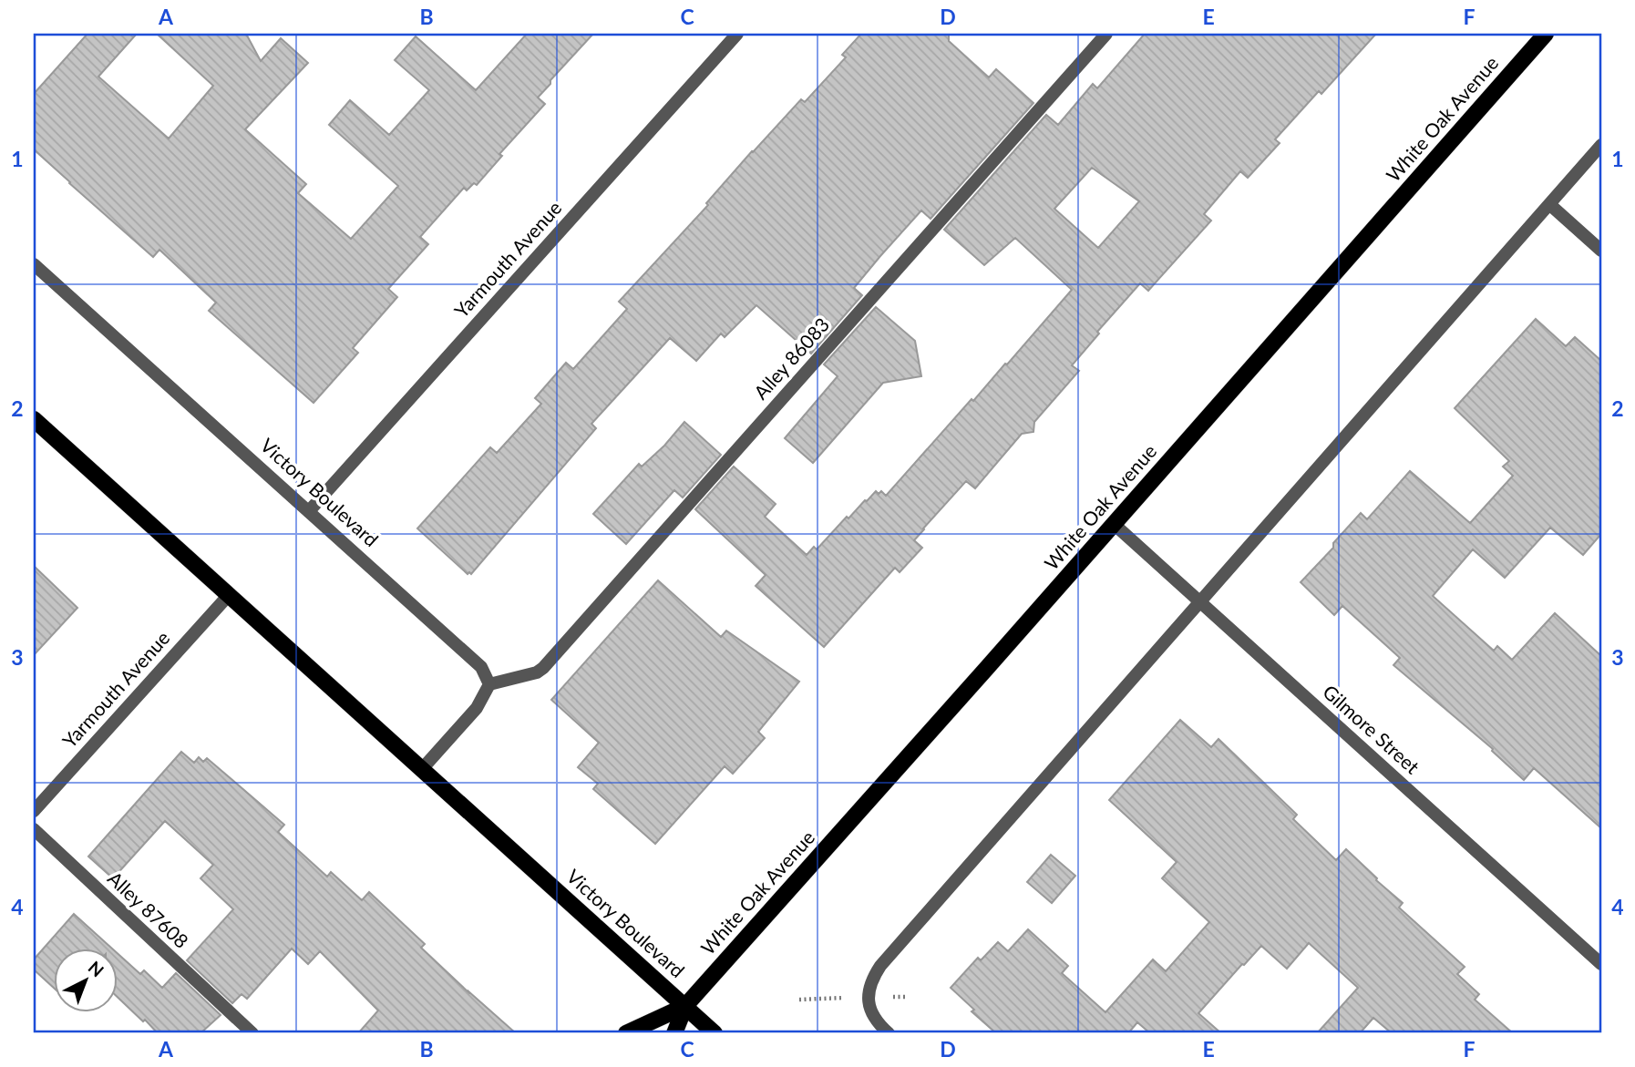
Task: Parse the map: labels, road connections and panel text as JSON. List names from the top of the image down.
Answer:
{
  "streets": {
    "main road": ["White Oak Avenue", "Victory Boulevard"],
    "street": [
      "Yarmouth Avenue",
      "Alley 86083",
      "Gilmore Street",
      "Alley 87608"
    ]
  },
  "crossings": [
    ["White Oak Avenue", "Victory Boulevard"],
    ["White Oak Avenue", "Gilmore Street"],
    ["Yarmouth Avenue", "Victory Boulevard"],
    ["Alley 86083", "Victory Boulevard"]
  ],
  "north": "top right",
  "grid": {
    "columns": [
      "A",
      "B",
      "C",
      "D",
      "E",
      "F"
    ],
    "rows": [
      "1",
      "2",
      "3",
      "4"
    ]
  }
}
